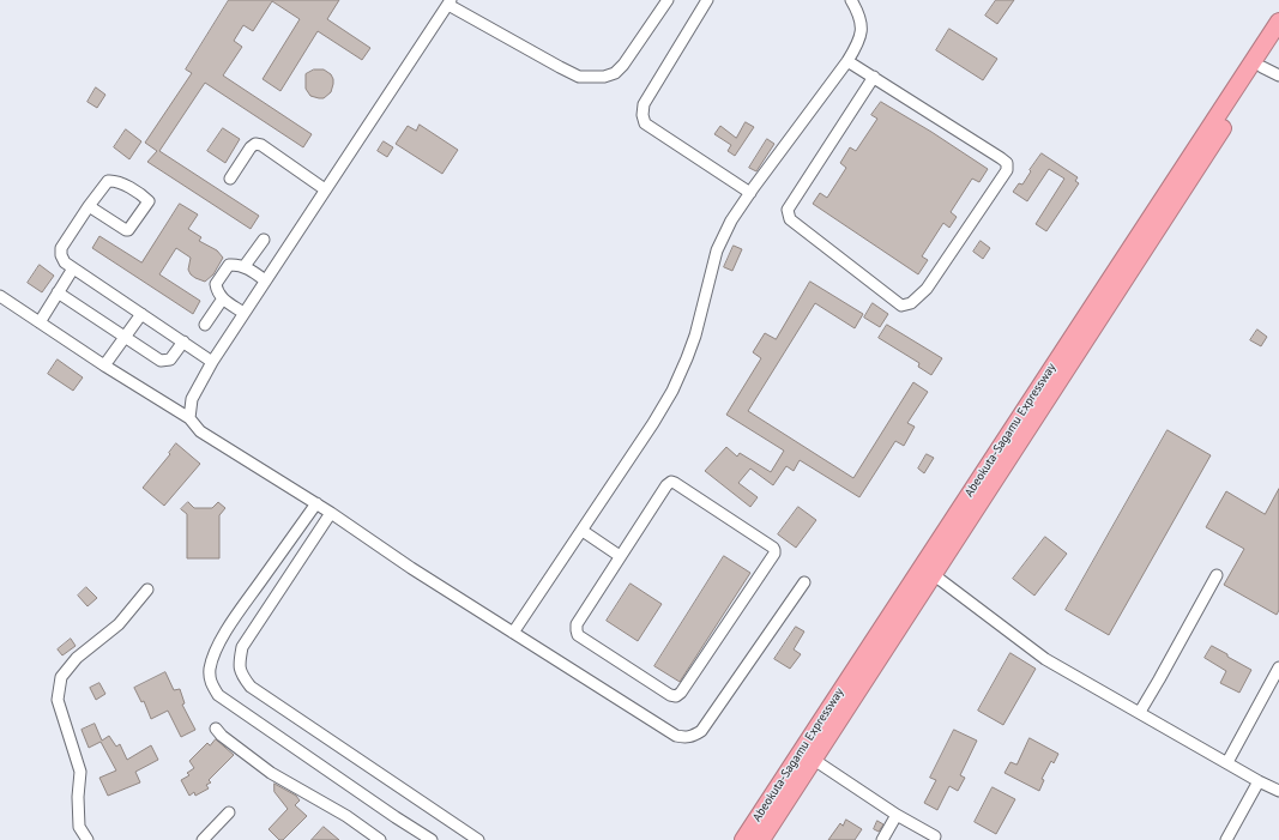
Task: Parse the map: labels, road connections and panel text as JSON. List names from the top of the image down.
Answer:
{
  "streets": {
    "highway": ["Abeokuta-Sagamu Expressway"]
  }
}
